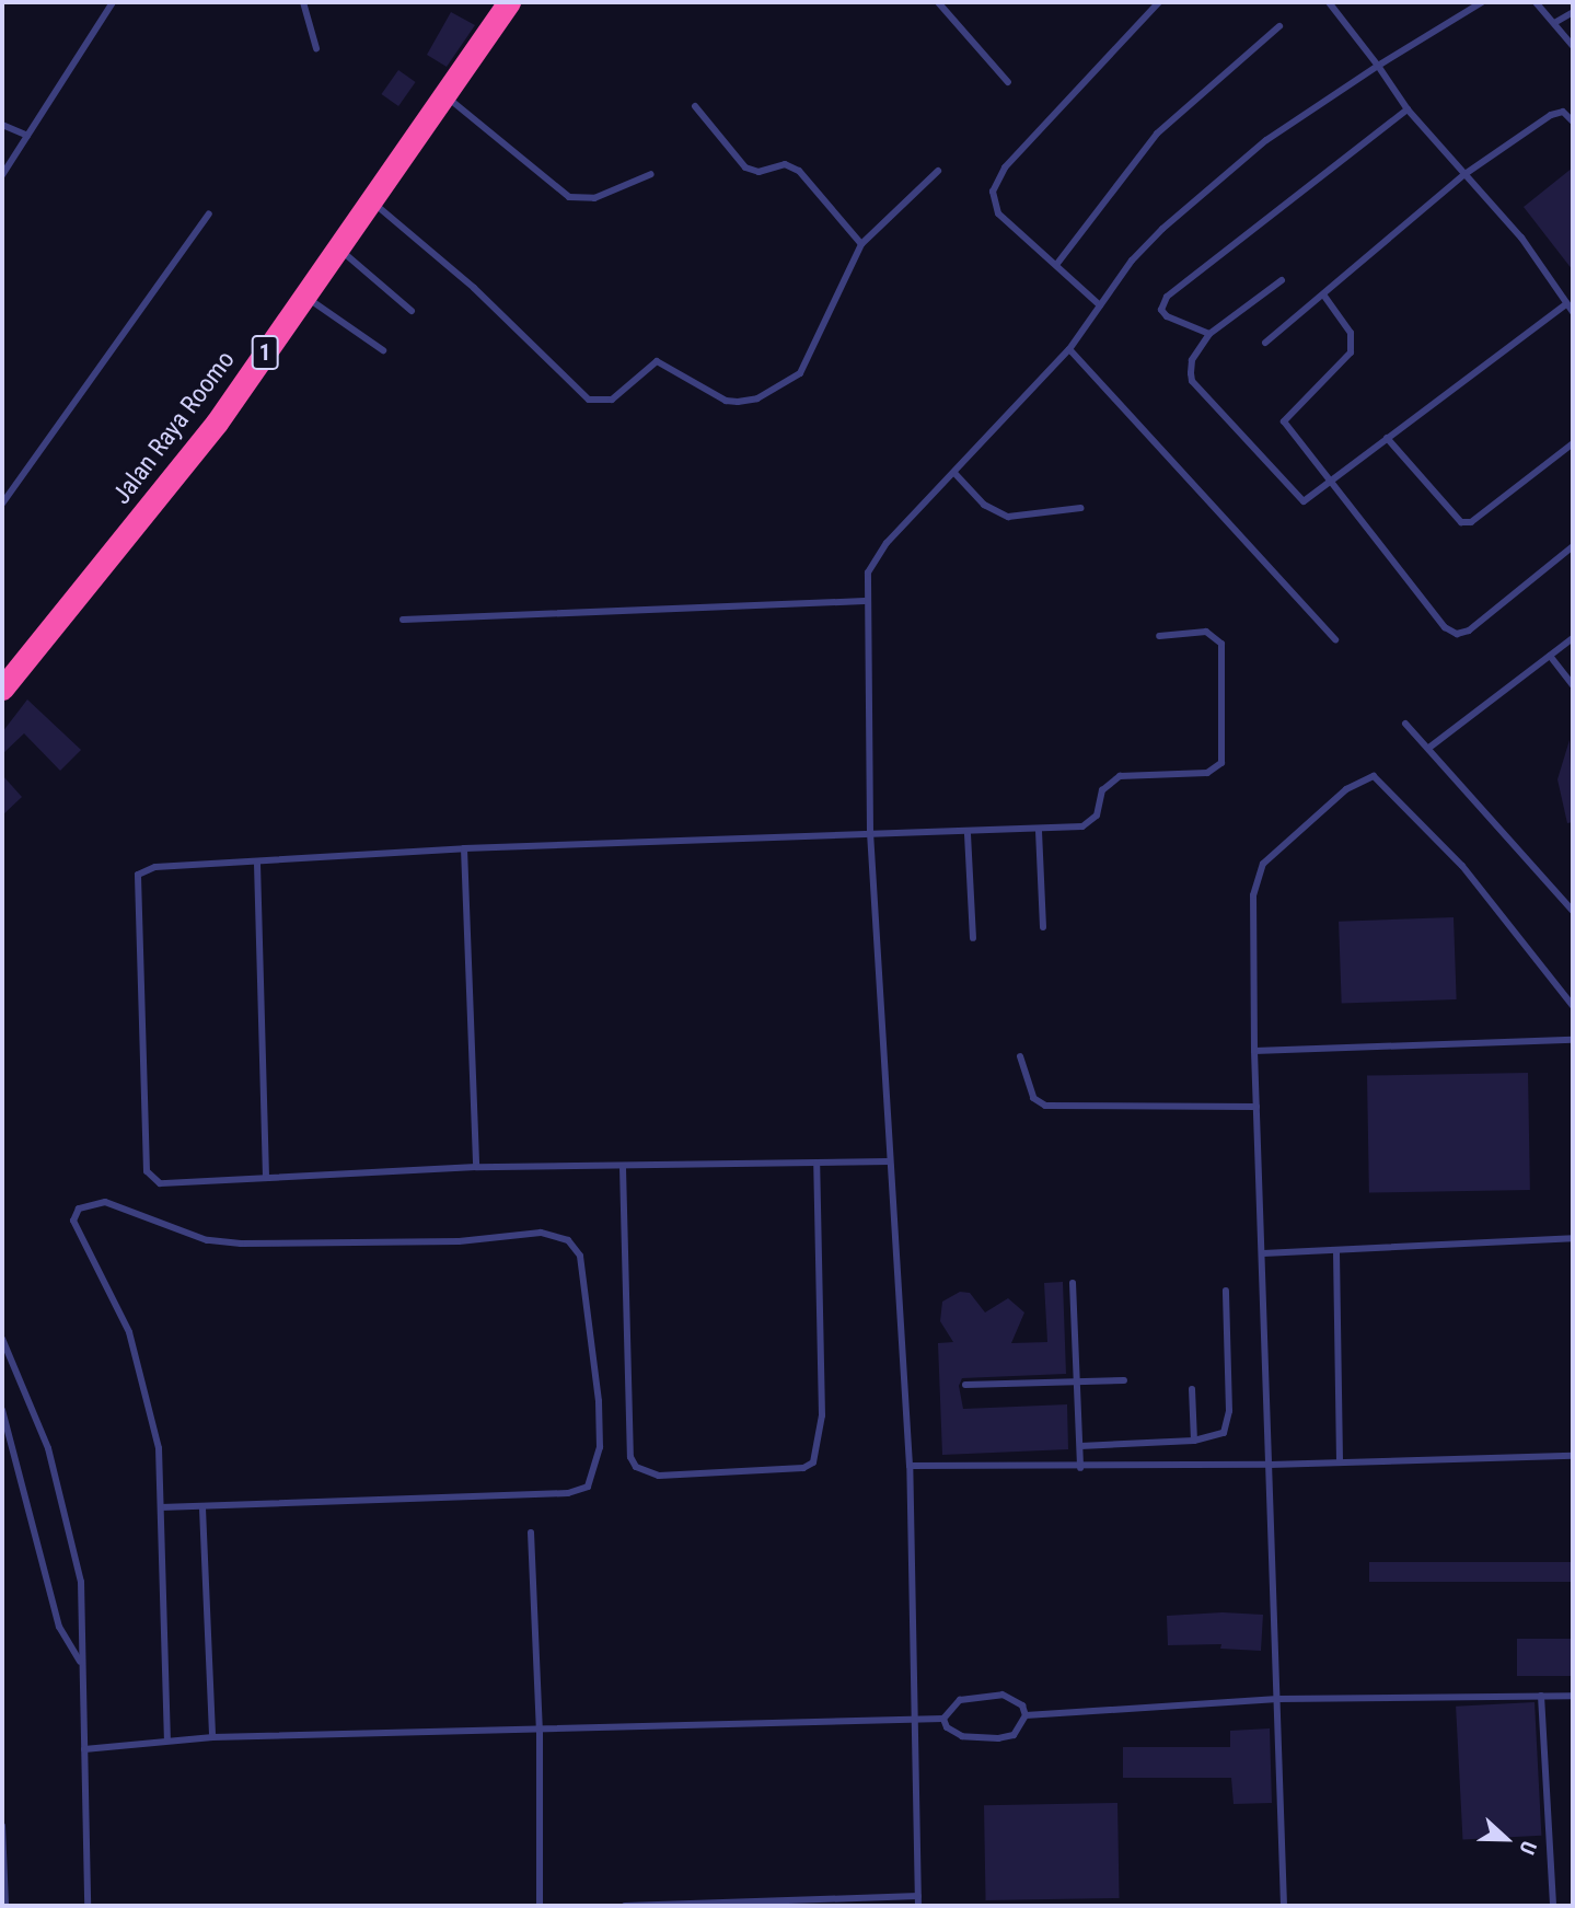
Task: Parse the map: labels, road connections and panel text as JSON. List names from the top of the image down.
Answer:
{
  "streets": {
    "highway": ["1", "Jalan Raya Roomo"]
  },
  "north": "right"
}
